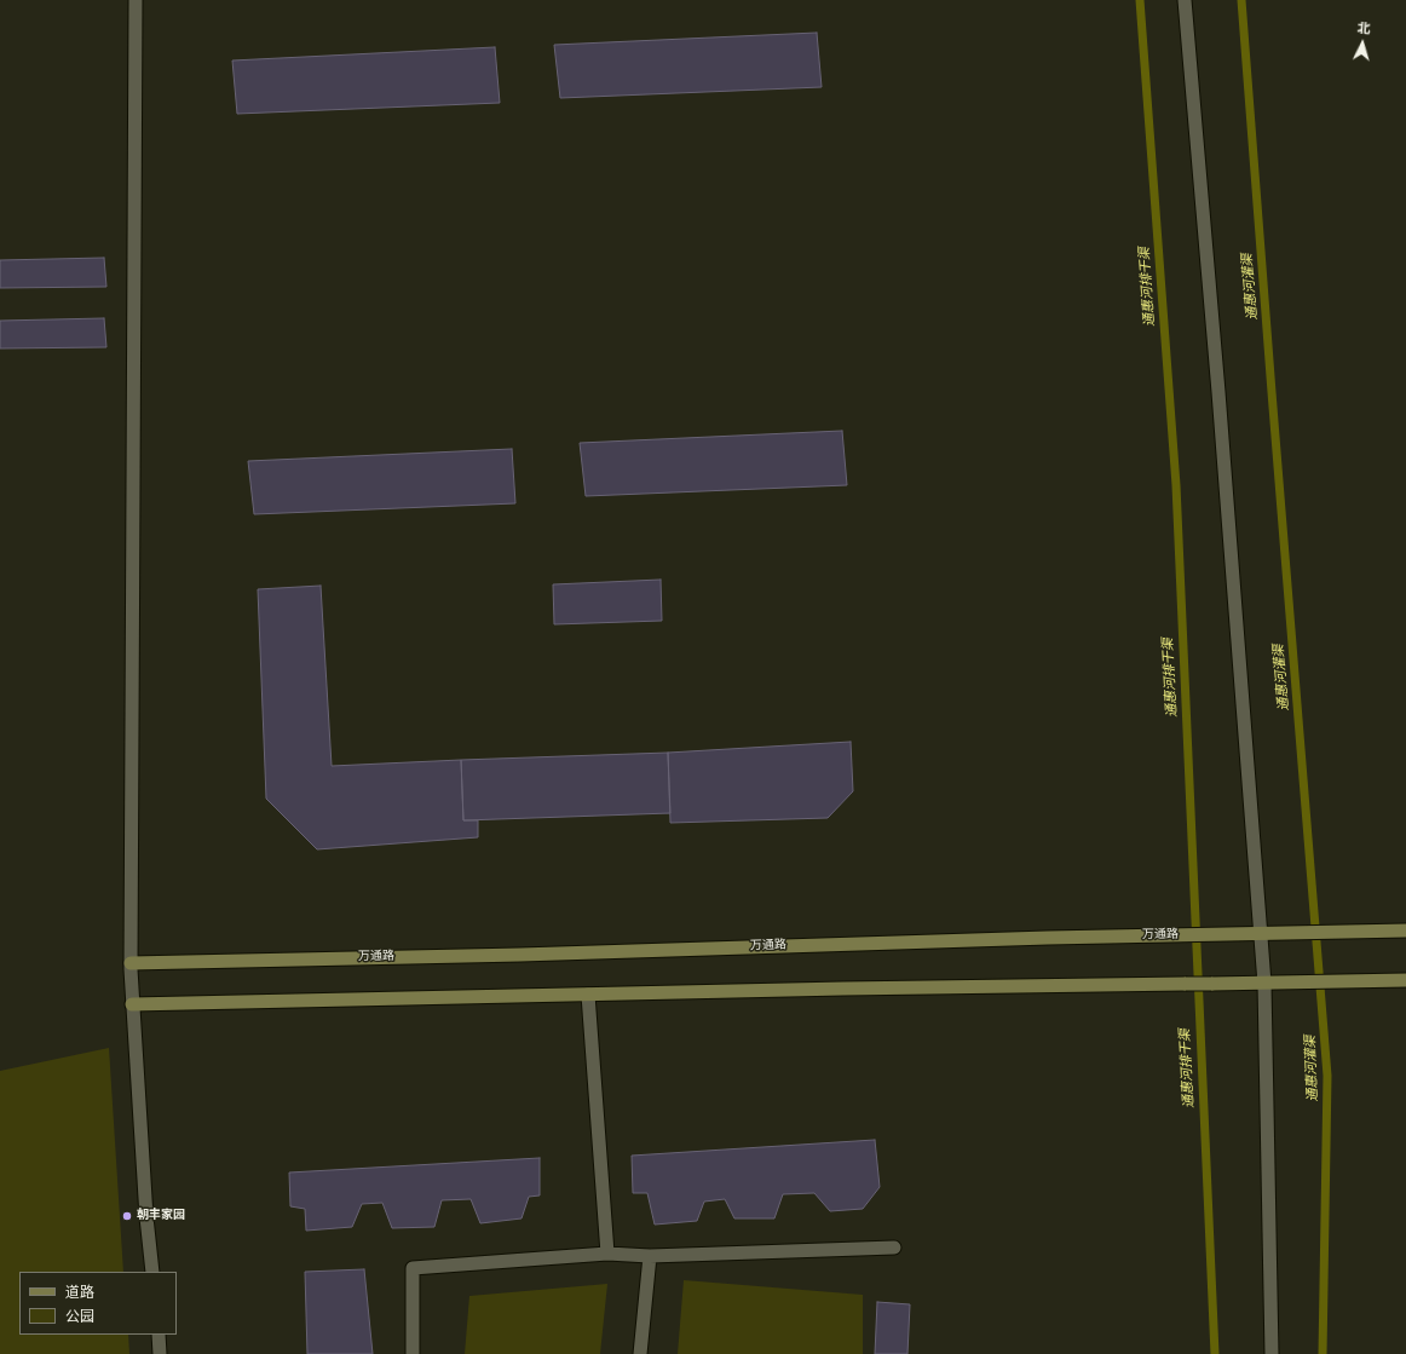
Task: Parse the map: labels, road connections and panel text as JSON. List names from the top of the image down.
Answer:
{
  "streets": {
    "main road": ["万通路"]
  },
  "water": ["通惠河排干渠", "通惠河灌渠"],
  "places": ["朝丰家园"],
  "legend": ["道路", "公园"],
  "north": "top"
}
